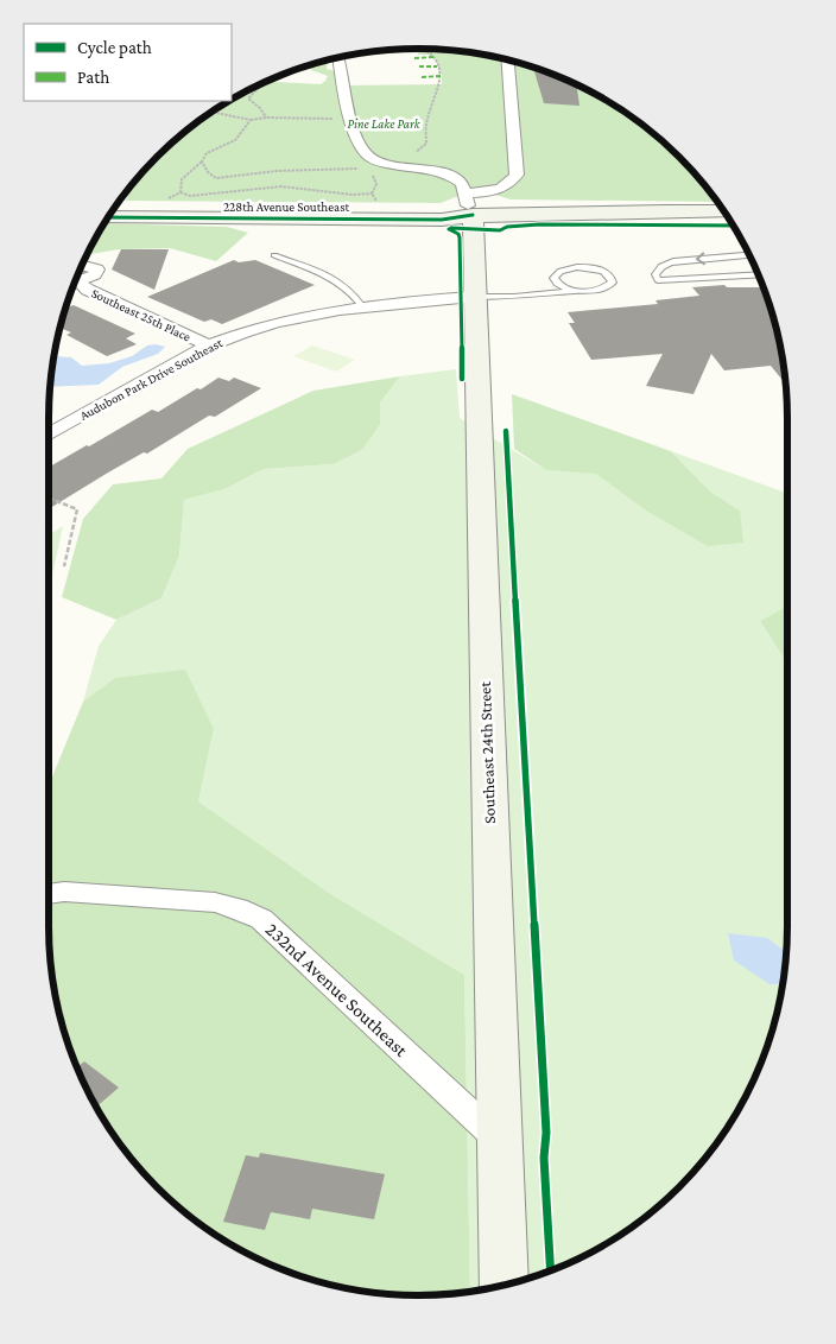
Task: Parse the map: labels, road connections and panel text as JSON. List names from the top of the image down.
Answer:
{
  "streets": {
    "street": [
      "228th Avenue Southeast",
      "Southeast 25th Place",
      "Audubon Park Drive Southeast",
      "Southeast 24th Street",
      "232nd Avenue Southeast"
    ]
  },
  "crossings": [
    ["228th Avenue Southeast", "Southeast 24th Street"],
    ["Southeast 25th Place", "Audubon Park Drive Southeast"],
    ["Audubon Park Drive Southeast", "Southeast 24th Street"],
    ["Southeast 24th Street", "232nd Avenue Southeast"]
  ],
  "parks": ["Pine Lake Park"],
  "legend": ["Cycle path", "Path"]
}
